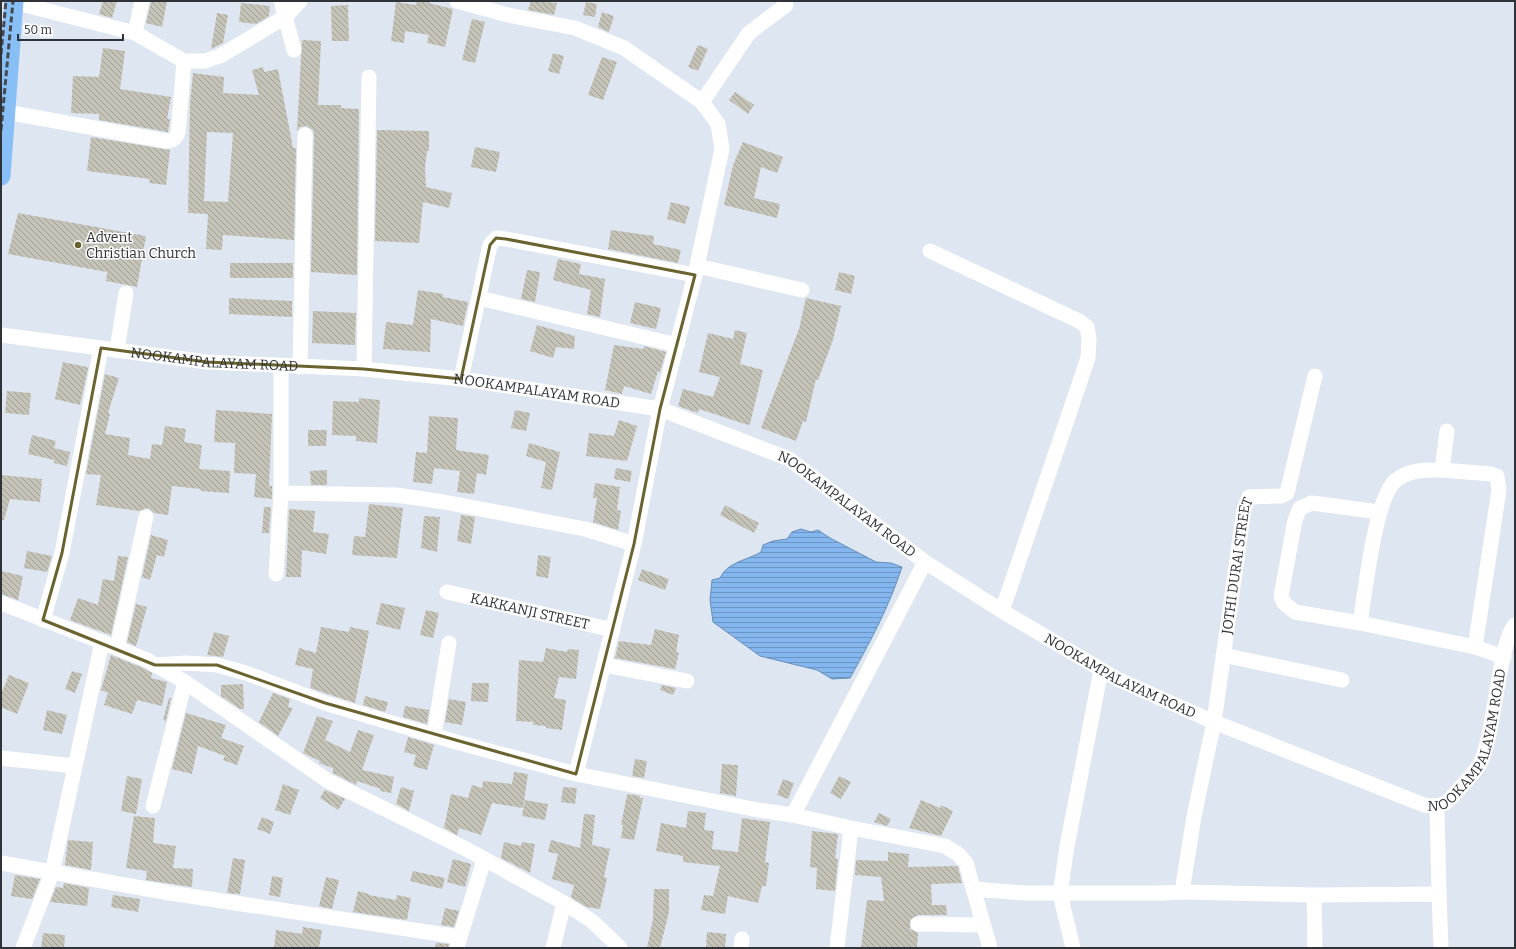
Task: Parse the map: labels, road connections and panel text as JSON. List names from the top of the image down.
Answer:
{
  "streets": {
    "street": ["NOOKAMPALAYAM ROAD", "JOTHI DURAI STREET", "KAKKANJI STREET"]
  },
  "crossings": [
    ["NOOKAMPALAYAM ROAD", "JOTHI DURAI STREET"]
  ],
  "places": ["Advent Christian Church"],
  "scale_bar": "50 m"
}
